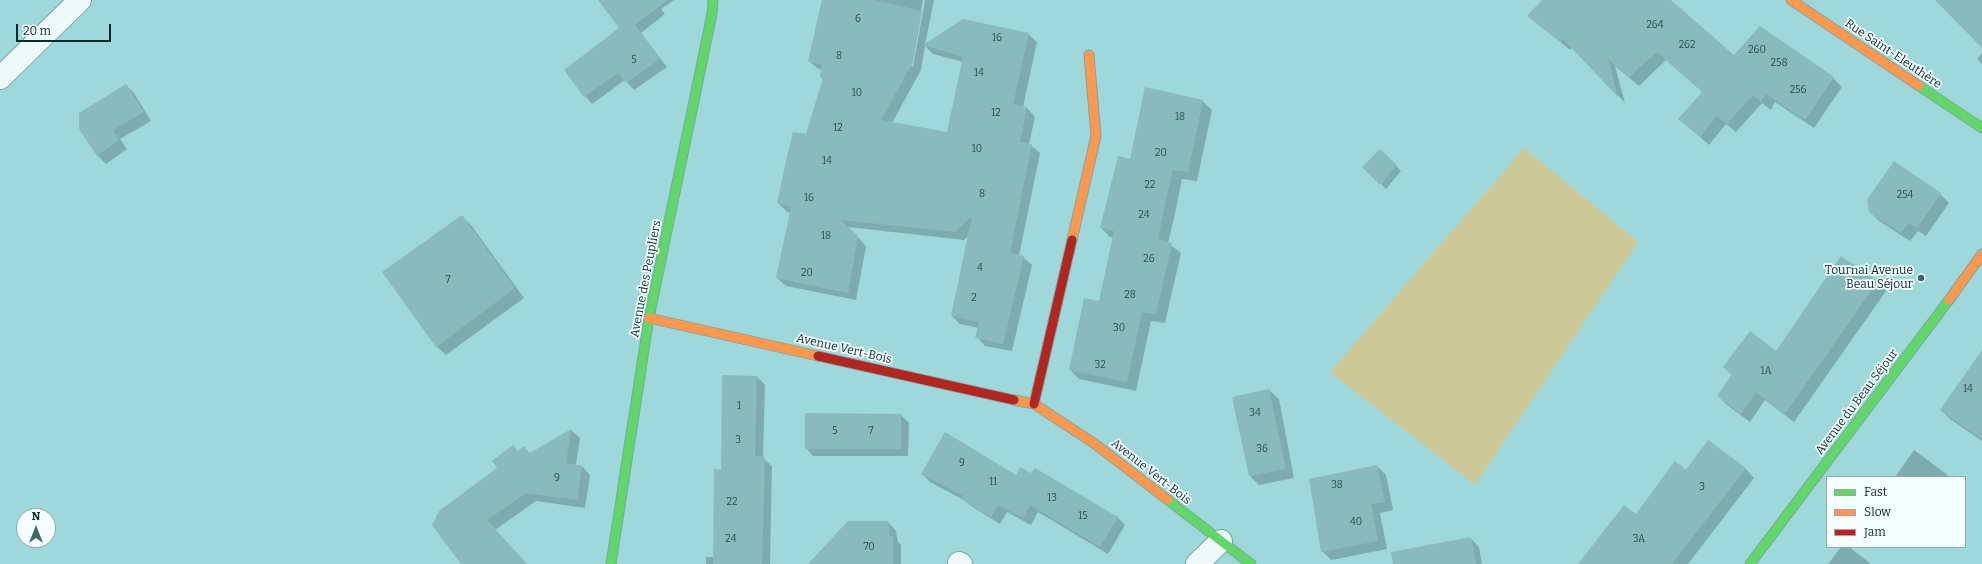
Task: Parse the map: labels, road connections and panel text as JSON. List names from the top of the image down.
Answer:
{
  "streets": {
    "street": [
      "Rue Saint-Eleuthère",
      "Avenue des Peupliers",
      "Avenue Vert-Bois",
      "Avenue du Beau Séjour"
    ]
  },
  "crossings": [
    ["Avenue des Peupliers", "Avenue Vert-Bois"]
  ],
  "places": ["Tournai Avenue Beau Séjour"],
  "house_numbers": [
    "6",
    "264",
    "16",
    "262",
    "260",
    "8",
    "5",
    "258",
    "14",
    "256",
    "10",
    "12",
    "18",
    "12",
    "10",
    "20",
    "14",
    "22",
    "8",
    "254",
    "16",
    "24",
    "18",
    "26",
    "4",
    "20",
    "7",
    "28",
    "2",
    "30",
    "32",
    "1A",
    "14",
    "1",
    "34",
    "5",
    "7",
    "3",
    "36",
    "9",
    "9",
    "11",
    "38",
    "3",
    "13",
    "22",
    "15",
    "40",
    "24",
    "3A",
    "70"
  ],
  "legend": ["Fast", "Slow", "Jam"],
  "scale_bar": "20 m",
  "north": "top"
}
